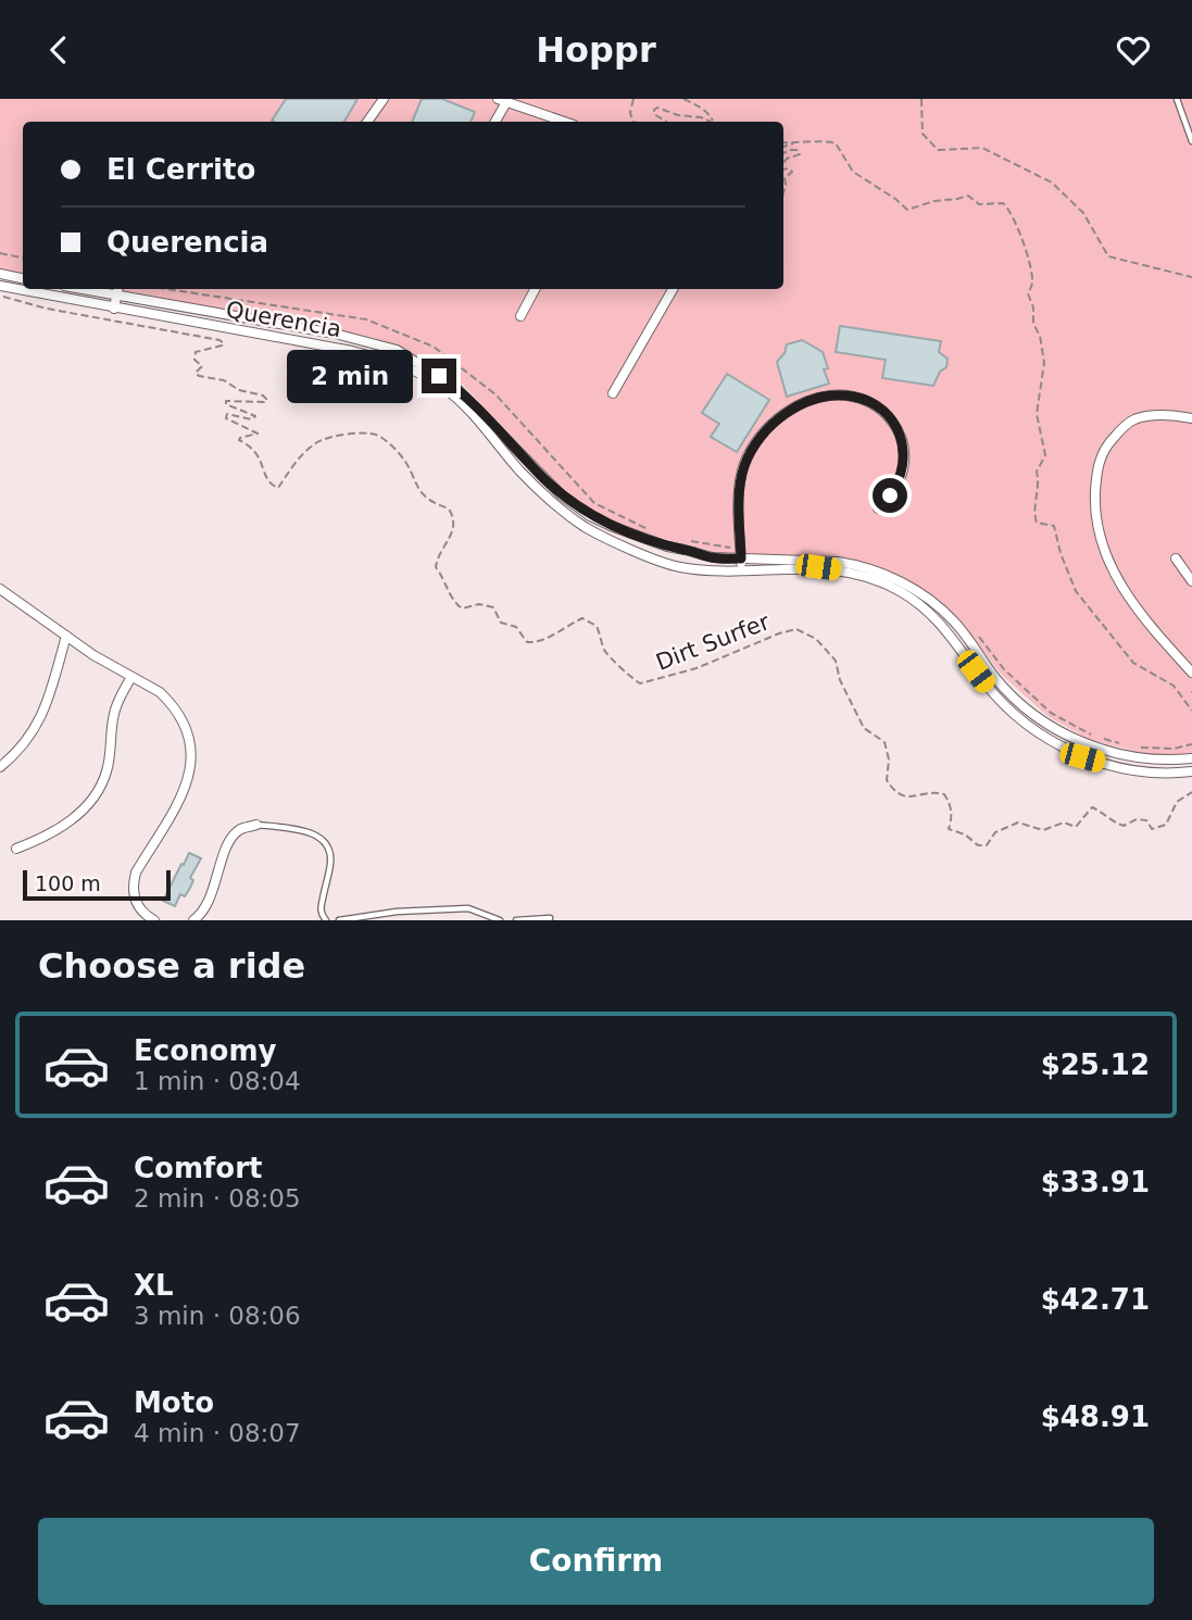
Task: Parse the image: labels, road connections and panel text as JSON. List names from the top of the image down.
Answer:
{
  "streets": {
    "street": ["Querencia"],
    "path": ["Dirt Surfer"]
  },
  "scale_bar": "100 m",
  "page": {
    "header": "Hoppr",
    "banner": ["El Cerrito", "Querencia"],
    "bubble": "2 min",
    "scale": "100 m",
    "heading": "Choose a ride",
    "list": [
      {
        "name": "Economy",
        "note": "1 min · 08:04",
        "value": "$25.12"
      },
      {
        "name": "Comfort",
        "note": "2 min · 08:05",
        "value": "$33.91"
      },
      {
        "name": "XL",
        "note": "3 min · 08:06",
        "value": "$42.71"
      },
      {
        "name": "Moto",
        "note": "4 min · 08:07",
        "value": "$48.91"
      }
    ],
    "buttons": "Confirm"
  }
}
